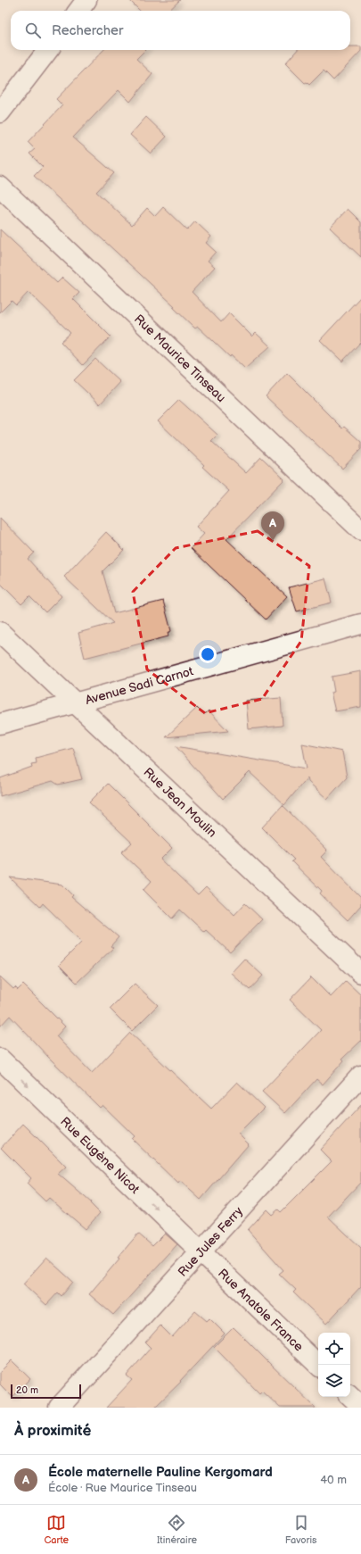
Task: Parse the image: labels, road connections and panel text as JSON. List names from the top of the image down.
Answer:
{
  "streets": {
    "street": [
      "Rue Maurice Tinseau",
      "Avenue Sadi Carnot",
      "Rue Jean Moulin",
      "Rue Eugène Nicot",
      "Rue Jules Ferry",
      "Rue Anatole France"
    ]
  },
  "crossings": [
    ["Avenue Sadi Carnot", "Rue Jean Moulin"],
    ["Rue Eugène Nicot", "Rue Jules Ferry"],
    ["Rue Eugène Nicot", "Rue Anatole France"],
    ["Rue Jules Ferry", "Rue Anatole France"]
  ],
  "one_way": ["Rue Eugène Nicot"],
  "scale_bar": "20 m",
  "page": {
    "search": "Rechercher",
    "pins": "A",
    "scale": "20 m",
    "heading": "À proximité",
    "list": [
      {
        "mark": "A",
        "name": "École maternelle Pauline Kergomard",
        "note": "École · Rue Maurice Tinseau",
        "value": "40 m"
      }
    ],
    "nav": ["Carte", "Itinéraire", "Favoris"]
  }
}
